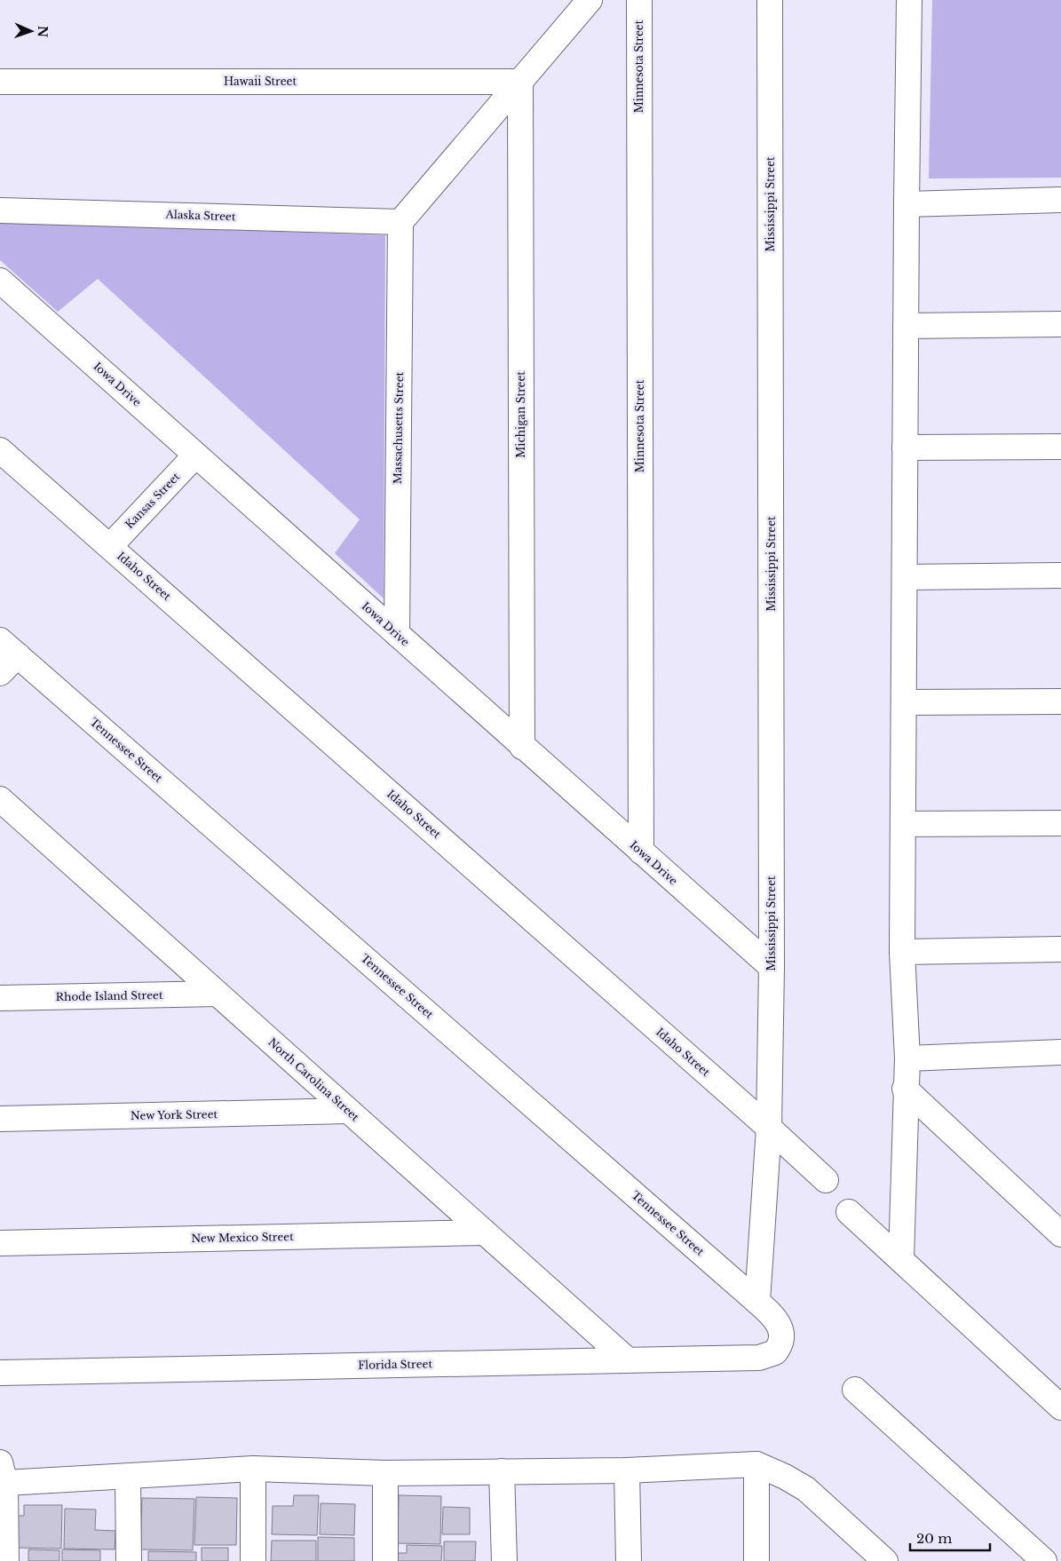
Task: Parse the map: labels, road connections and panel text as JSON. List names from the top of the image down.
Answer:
{
  "streets": {
    "street": [
      "Minnesota Street",
      "Hawaii Street",
      "Mississippi Street",
      "Alaska Street",
      "Iowa Drive",
      "Michigan Street",
      "Massachusetts Street",
      "Kansas Street",
      "Idaho Street",
      "Tennessee Street",
      "Rhode Island Street",
      "North Carolina Street",
      "New York Street",
      "New Mexico Street",
      "Florida Street"
    ]
  },
  "crossings": [
    ["Minnesota Street", "Iowa Drive"],
    ["Hawaii Street", "Michigan Street"],
    ["Mississippi Street", "Iowa Drive"],
    ["Mississippi Street", "Idaho Street"],
    ["Mississippi Street", "Tennessee Street"],
    ["Alaska Street", "Massachusetts Street"],
    ["Iowa Drive", "Michigan Street"],
    ["Iowa Drive", "Massachusetts Street"],
    ["Iowa Drive", "Kansas Street"],
    ["Kansas Street", "Idaho Street"],
    ["Tennessee Street", "Florida Street"],
    ["Rhode Island Street", "North Carolina Street"],
    ["North Carolina Street", "New York Street"],
    ["North Carolina Street", "New Mexico Street"],
    ["North Carolina Street", "Florida Street"]
  ],
  "scale_bar": "20 m",
  "north": "right"
}
